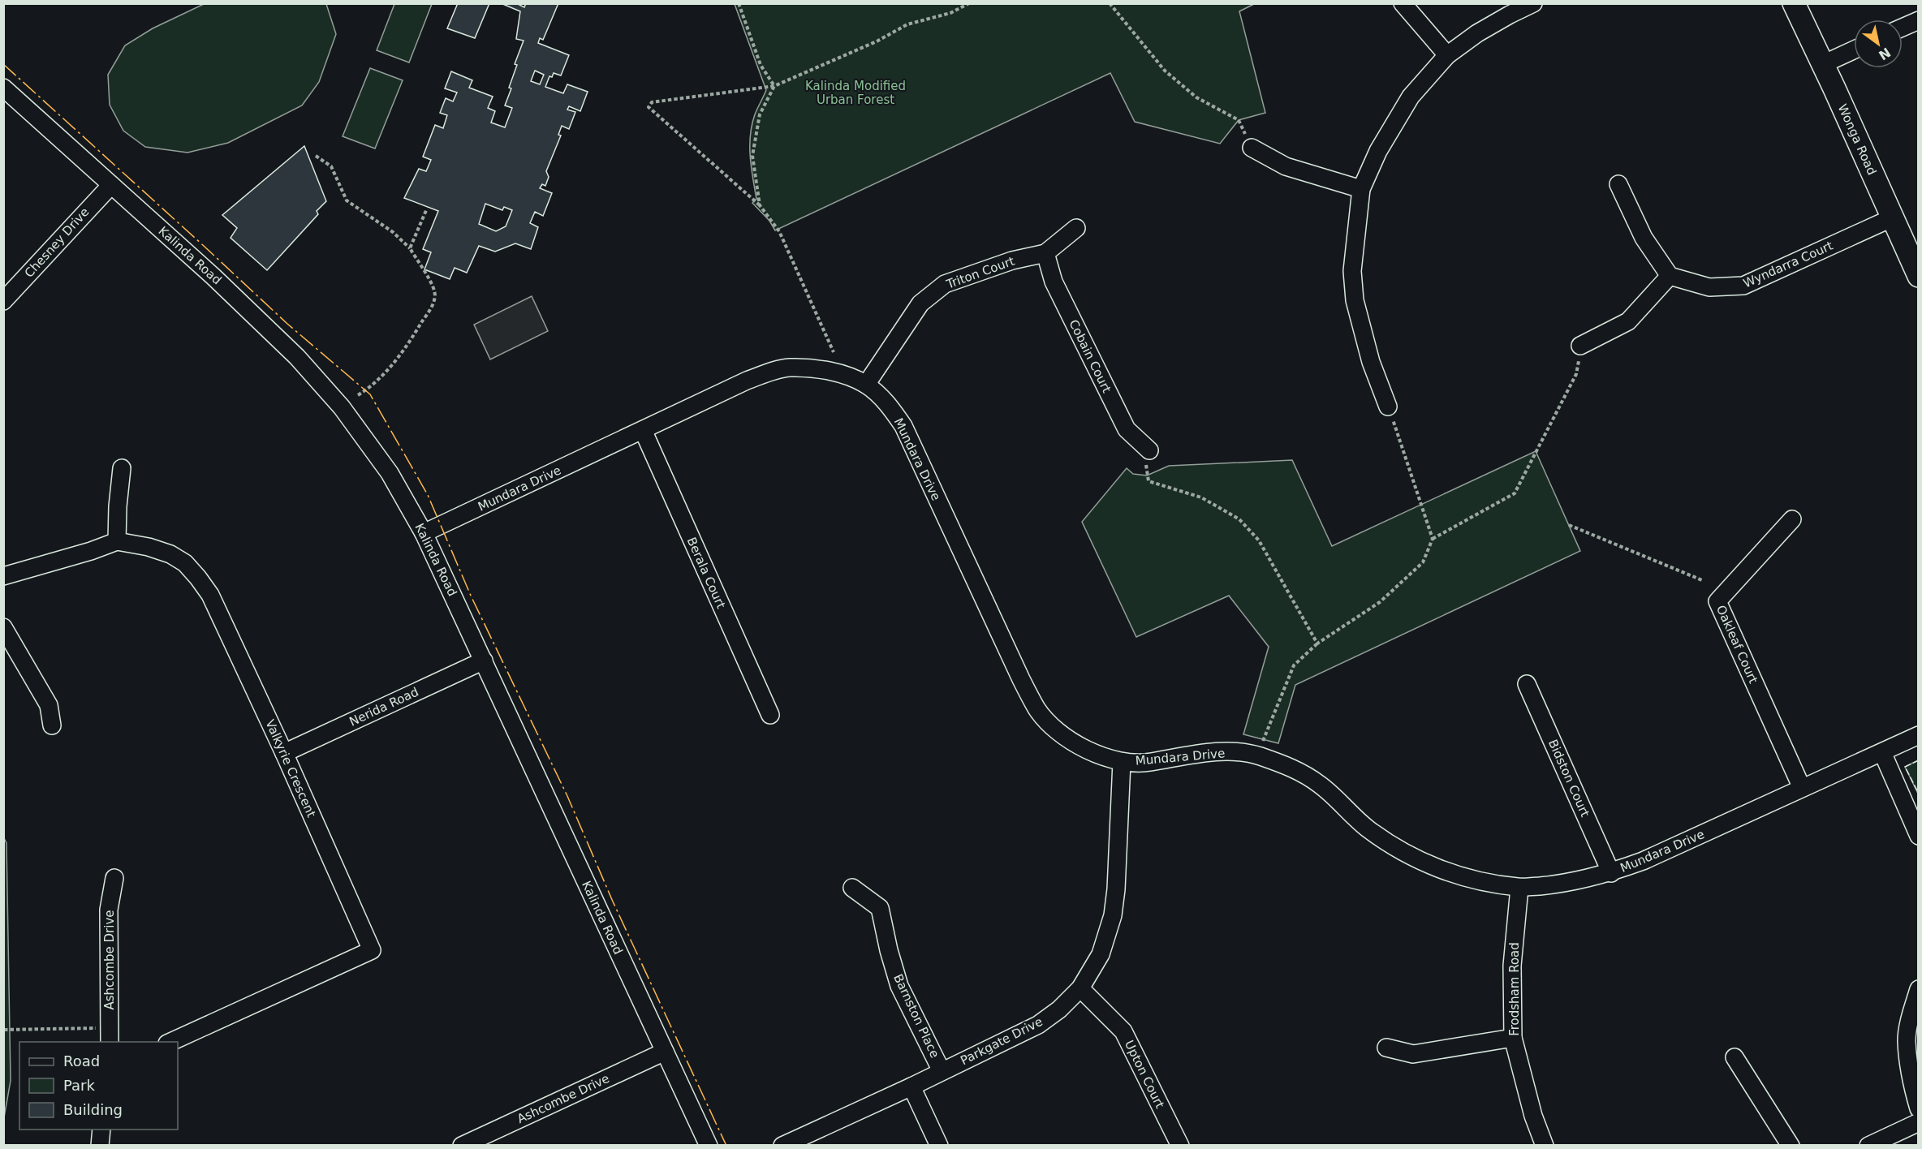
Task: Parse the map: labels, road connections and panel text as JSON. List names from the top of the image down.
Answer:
{
  "streets": {
    "main road": ["Wonga Road"],
    "street": [
      "Chesney Drive",
      "Kalinda Road",
      "Wyndarra Court",
      "Triton Court",
      "Cobain Court",
      "Mundara Drive",
      "Berala Court",
      "Oakleaf Court",
      "Nerida Road",
      "Valkyrie Crescent",
      "Bidston Court",
      "Ashcombe Drive",
      "Frodsham Road",
      "Barnston Place",
      "Parkgate Drive",
      "Upton Court"
    ]
  },
  "crossings": [
    ["Wonga Road", "Wyndarra Court"],
    ["Chesney Drive", "Kalinda Road"],
    ["Kalinda Road", "Mundara Drive"],
    ["Kalinda Road", "Nerida Road"],
    ["Kalinda Road", "Ashcombe Drive"],
    ["Triton Court", "Cobain Court"],
    ["Triton Court", "Mundara Drive"],
    ["Mundara Drive", "Berala Court"],
    ["Mundara Drive", "Oakleaf Court"],
    ["Mundara Drive", "Bidston Court"],
    ["Mundara Drive", "Frodsham Road"],
    ["Mundara Drive", "Parkgate Drive"],
    ["Nerida Road", "Valkyrie Crescent"],
    ["Barnston Place", "Parkgate Drive"],
    ["Parkgate Drive", "Upton Court"]
  ],
  "parks": ["Kalinda Modified Urban Forest"],
  "legend": ["Road", "Park", "Building"],
  "north": "bottom right"
}
